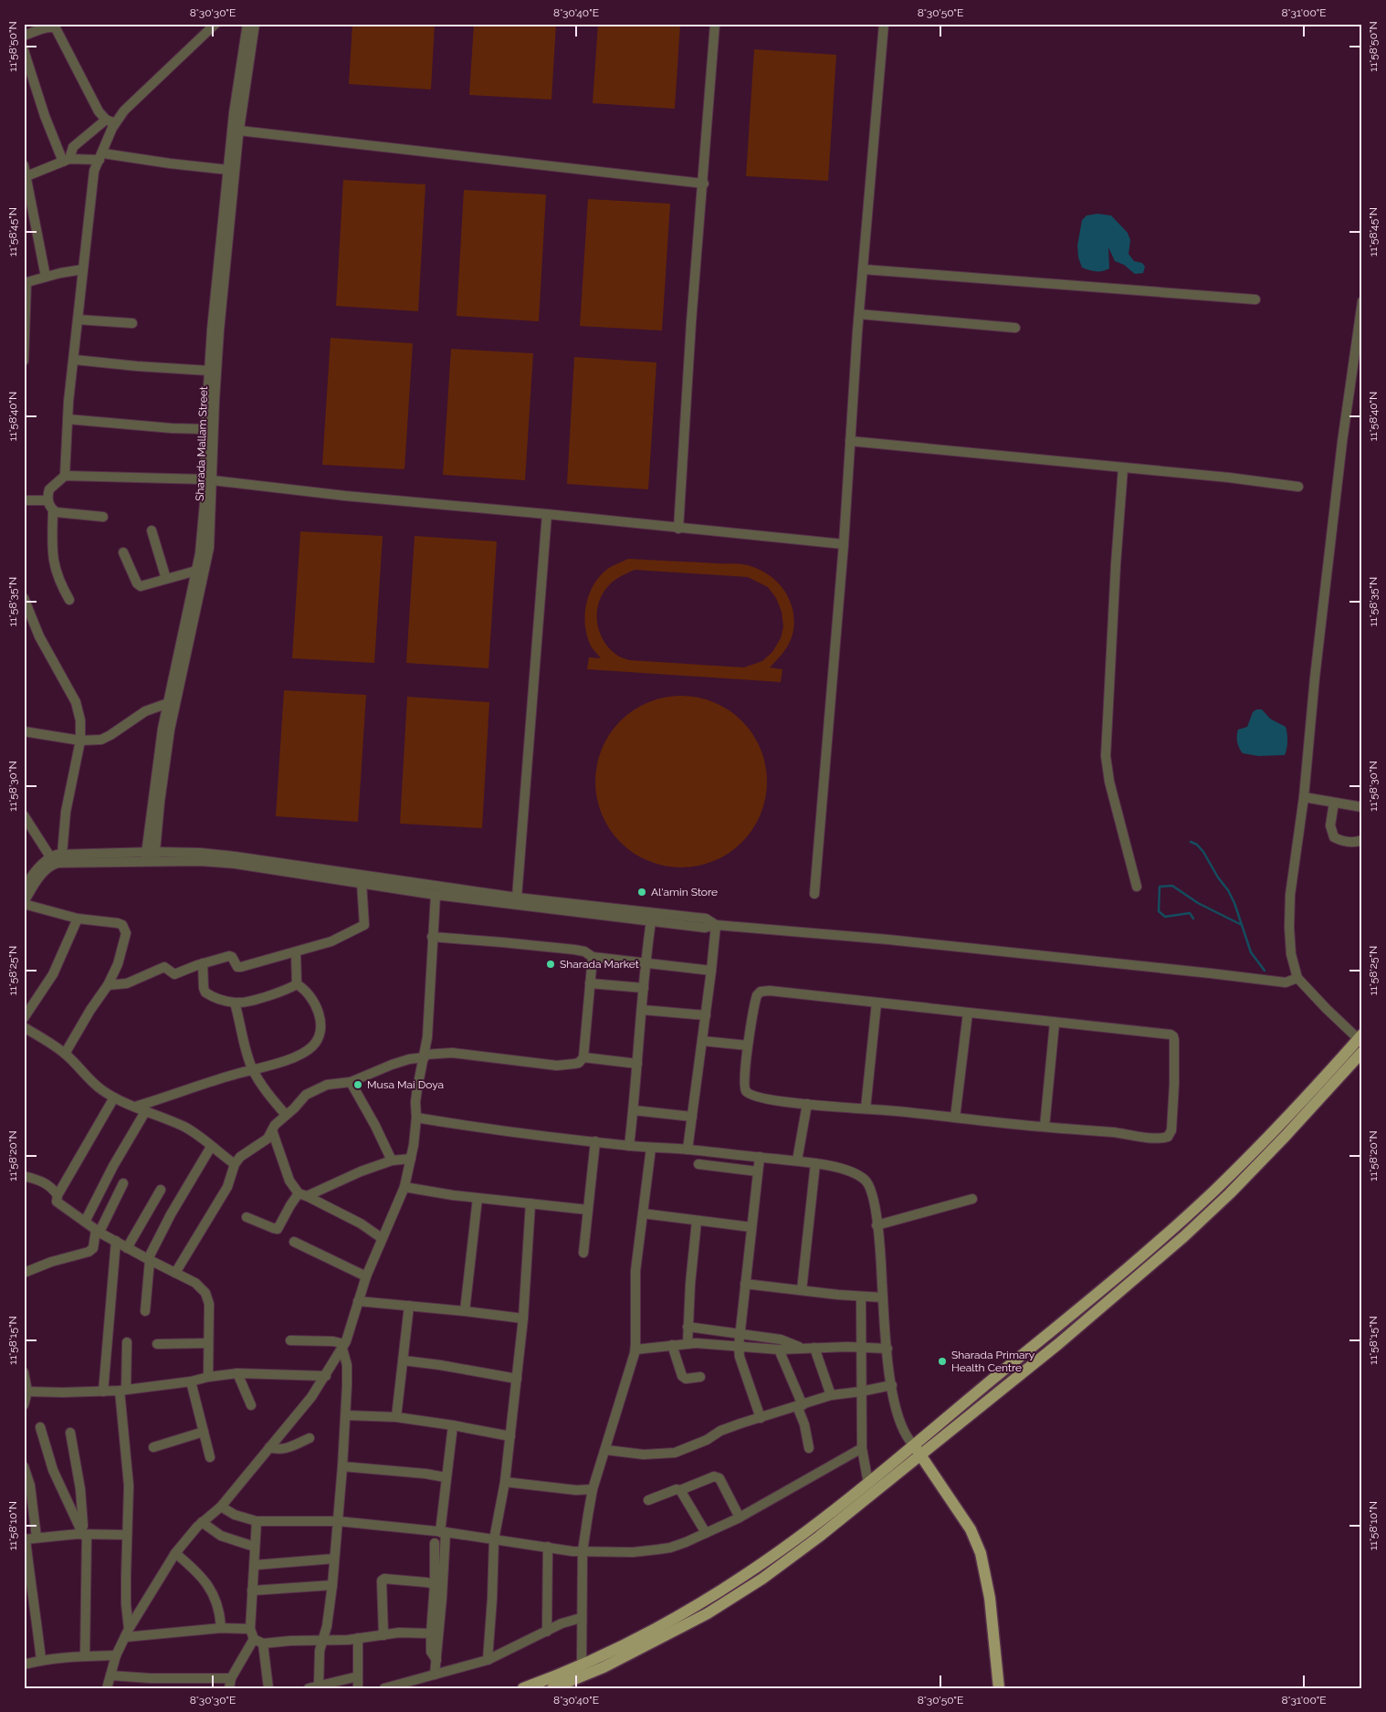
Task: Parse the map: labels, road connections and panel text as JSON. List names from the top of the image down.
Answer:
{
  "streets": {
    "street": ["Sharada Mallam Street"]
  },
  "places": [
    "Al'amin Store",
    "Sharada Market",
    "Musa Mai Doya",
    "Sharada Primary Health Centre"
  ],
  "coordinates": [
    "8°30'30\"E",
    "8°30'40\"E",
    "8°30'50\"E",
    "8°31'00\"E",
    "11°58'50\"N",
    "11°58'45\"N",
    "11°58'40\"N",
    "11°58'35\"N",
    "11°58'30\"N",
    "11°58'25\"N",
    "11°58'20\"N",
    "11°58'15\"N",
    "11°58'10\"N"
  ]
}
